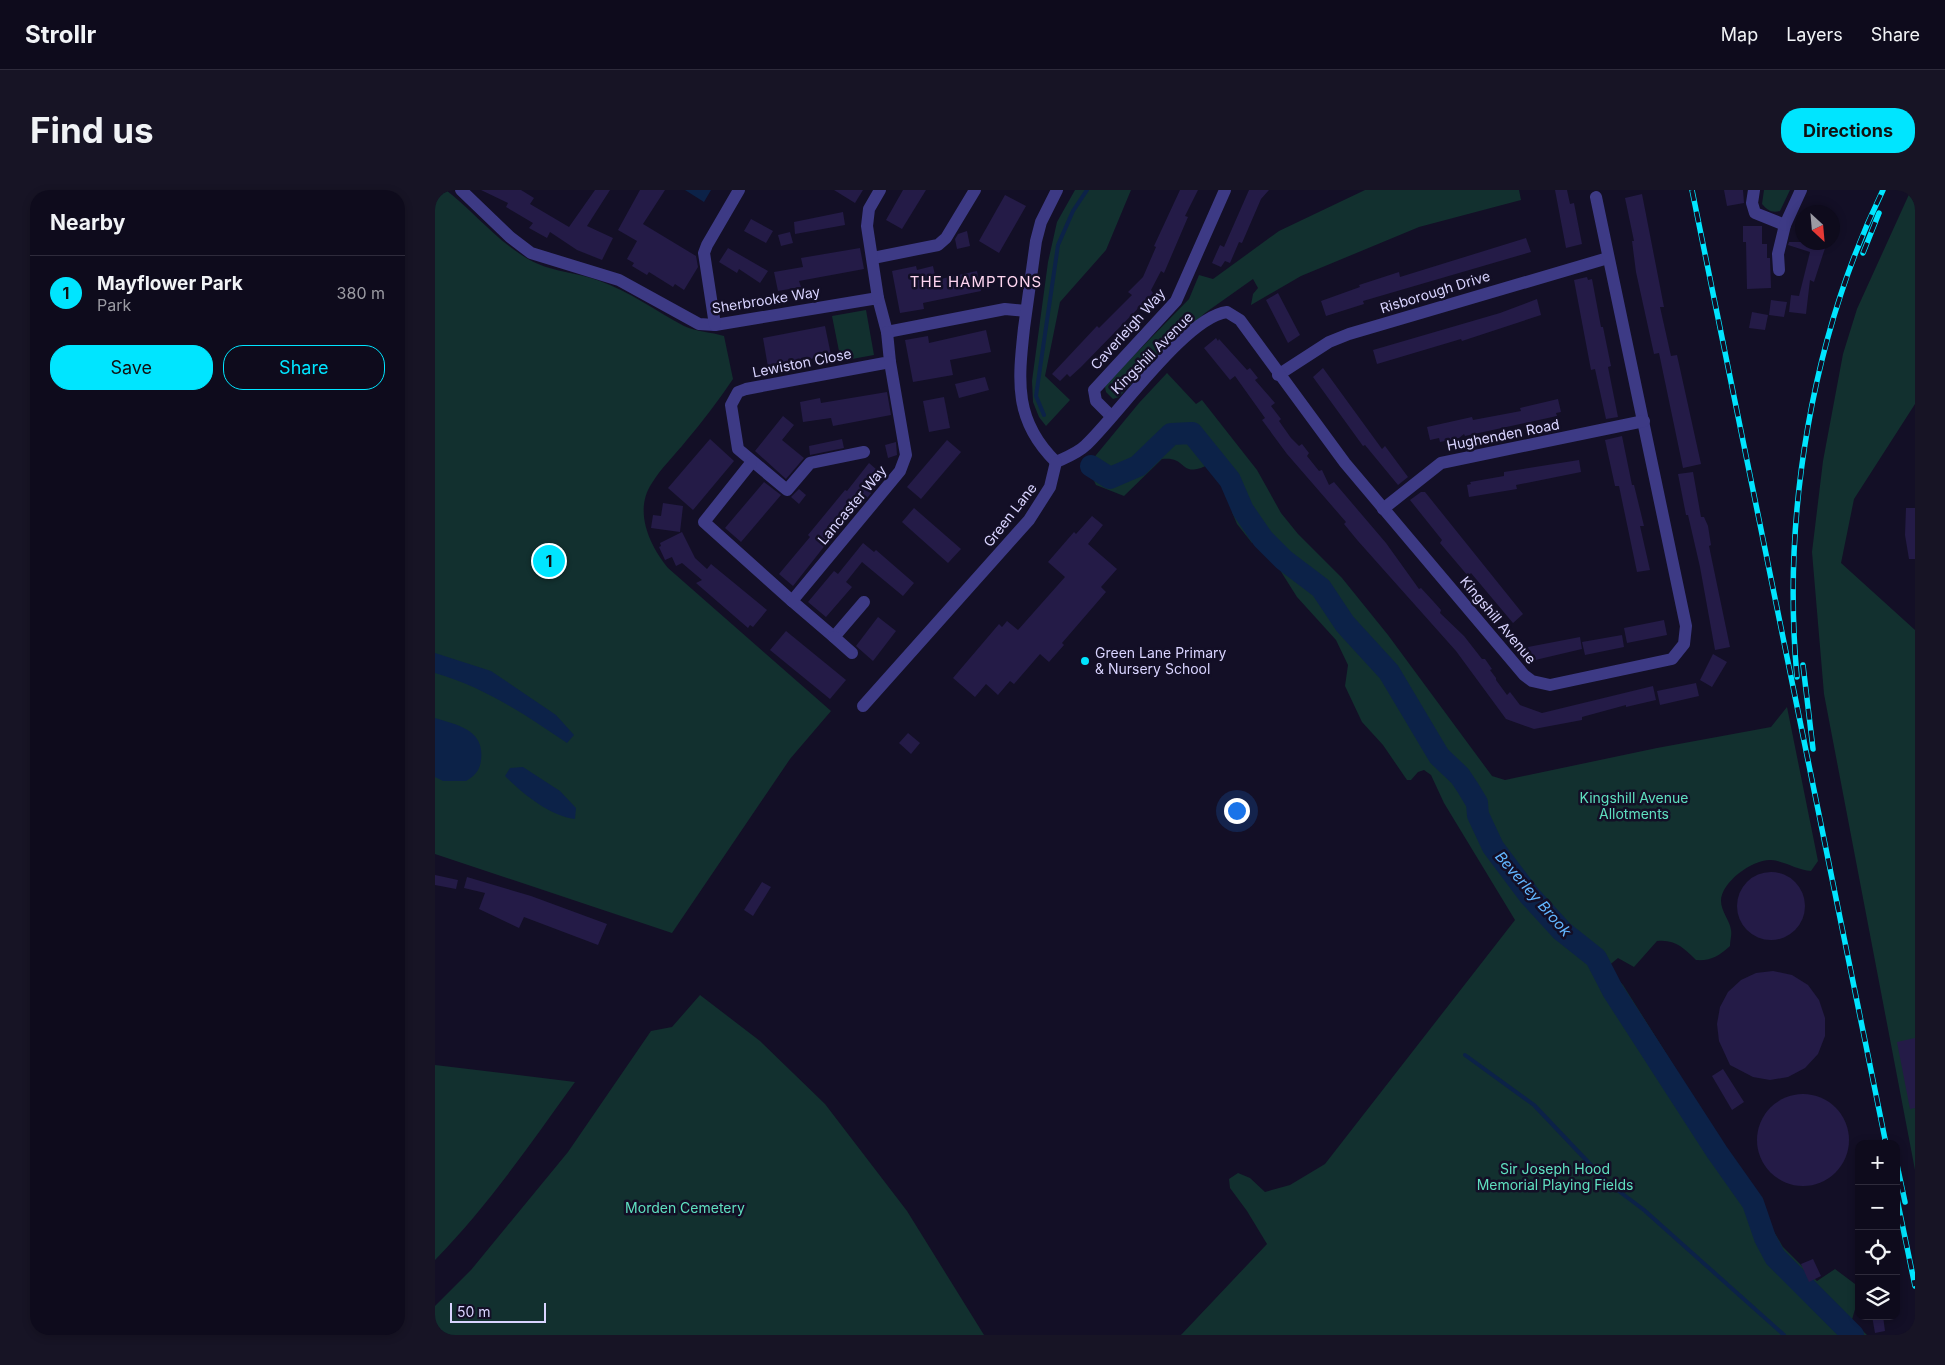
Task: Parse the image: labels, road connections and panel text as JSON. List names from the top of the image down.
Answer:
{
  "streets": {
    "street": [
      "Risborough Drive",
      "Sherbrooke Way",
      "Caverleigh Way",
      "Kingshill Avenue",
      "Lewiston Close",
      "Hughenden Road",
      "Lancaster Way",
      "Green Lane"
    ]
  },
  "crossings": [
    ["Risborough Drive", "Kingshill Avenue"],
    ["Caverleigh Way", "Kingshill Avenue"],
    ["Kingshill Avenue", "Hughenden Road"],
    ["Lewiston Close", "Lancaster Way"]
  ],
  "districts": ["THE HAMPTONS"],
  "water": ["Beverley Brook"],
  "parks": ["Kingshill Avenue Allotments", "Sir Joseph Hood Memorial Playing Fields", "Morden Cemetery"],
  "places": ["Green Lane Primary & Nursery School"],
  "scale_bar": "50 m",
  "north": "bottom right",
  "page": {
    "header": "Strollr",
    "nav": ["Map", "Layers", "Share"],
    "buttons": [
      "Directions",
      ["Save", "Share"]
    ],
    "title": "Find us",
    "heading": "Nearby",
    "list": [
      {
        "mark": "1",
        "name": "Mayflower Park",
        "note": "Park",
        "value": "380 m"
      }
    ],
    "pins": "1",
    "map_buttons": ["+", "−"],
    "scale": "50 m"
  }
}
